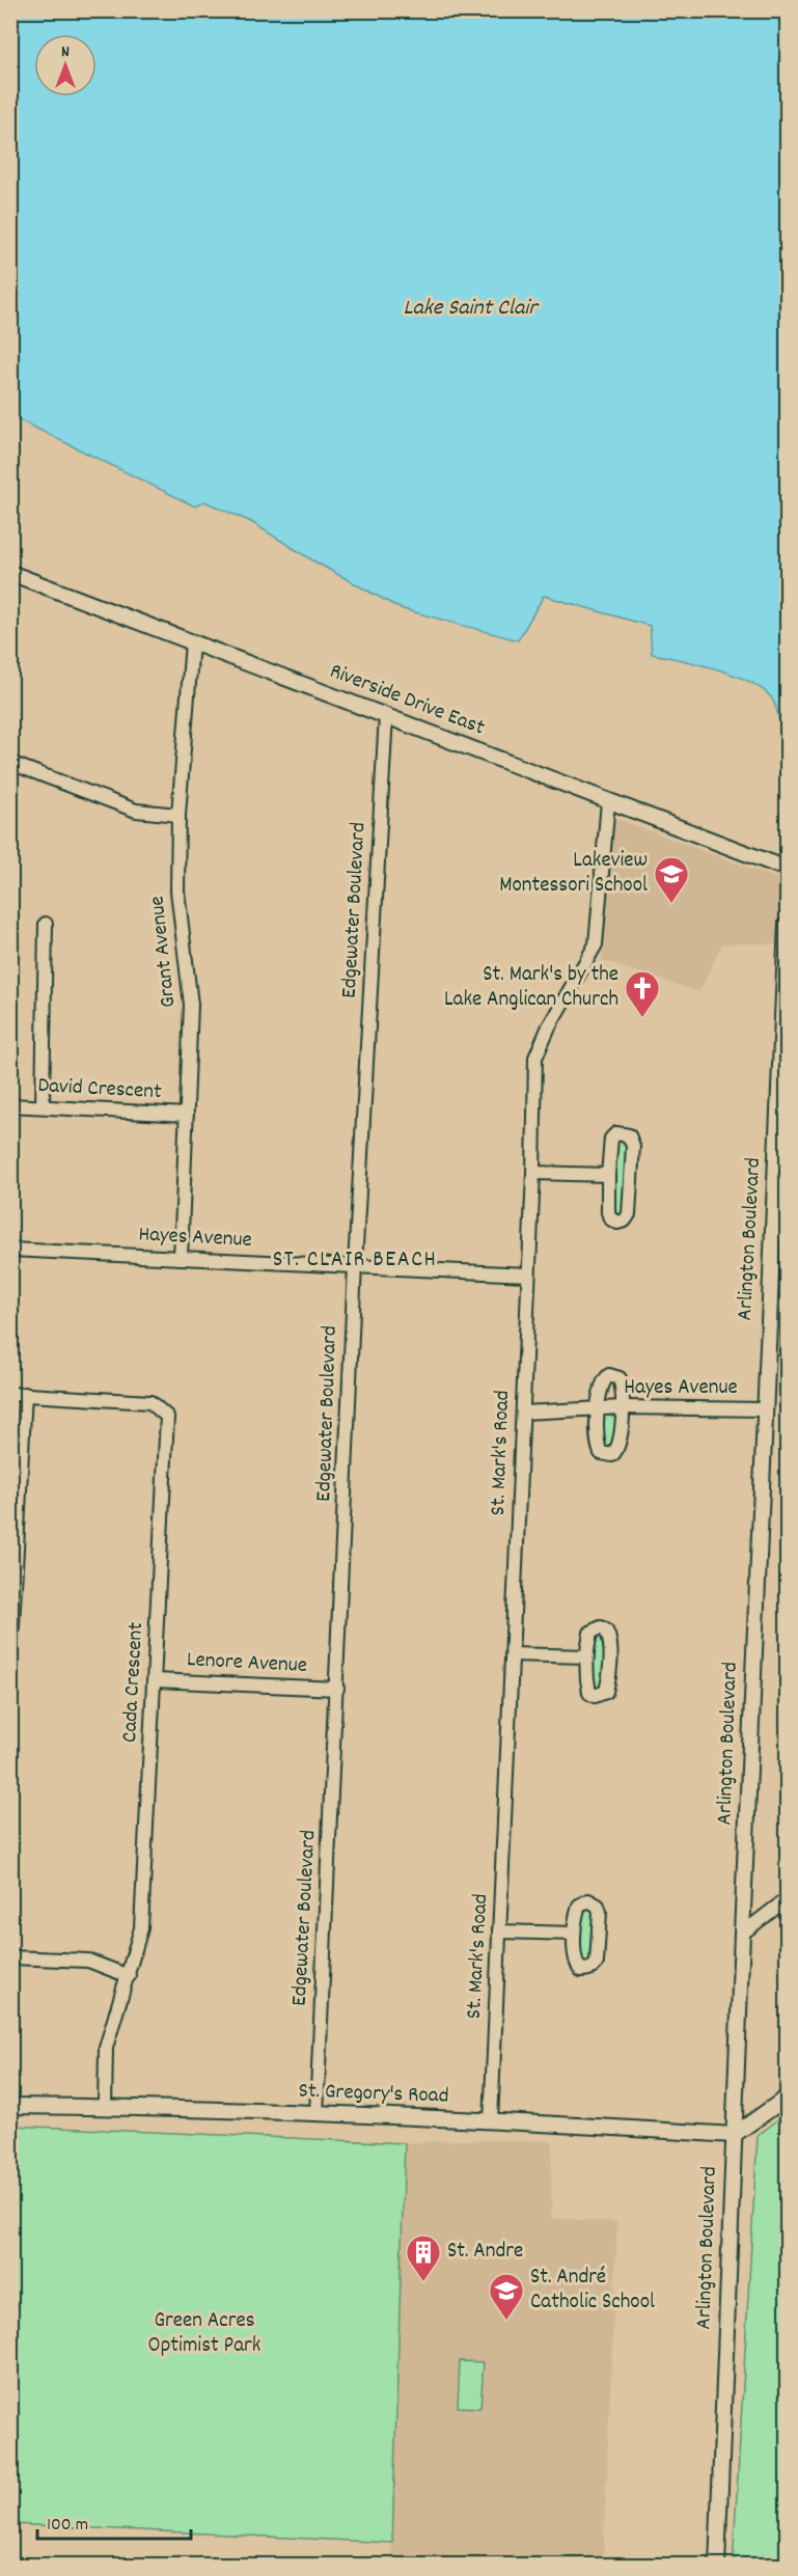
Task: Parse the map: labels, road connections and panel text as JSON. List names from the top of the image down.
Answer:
{
  "streets": {
    "street": [
      "Riverside Drive East",
      "Edgewater Boulevard",
      "Grant Avenue",
      "David Crescent",
      "Hayes Avenue",
      "Arlington Boulevard",
      "St. Mark's Road",
      "Lenore Avenue",
      "Cada Crescent",
      "St. Gregory's Road"
    ]
  },
  "crossings": [
    ["Riverside Drive East", "Edgewater Boulevard"],
    ["Riverside Drive East", "Grant Avenue"],
    ["Riverside Drive East", "St. Mark's Road"],
    ["Edgewater Boulevard", "Hayes Avenue"],
    ["Edgewater Boulevard", "Lenore Avenue"],
    ["Edgewater Boulevard", "St. Gregory's Road"],
    ["Grant Avenue", "David Crescent"],
    ["Grant Avenue", "Hayes Avenue"],
    ["Hayes Avenue", "Arlington Boulevard"],
    ["Hayes Avenue", "St. Mark's Road"],
    ["Arlington Boulevard", "St. Gregory's Road"],
    ["St. Mark's Road", "St. Gregory's Road"],
    ["Lenore Avenue", "Cada Crescent"],
    ["Cada Crescent", "St. Gregory's Road"]
  ],
  "districts": ["ST. CLAIR BEACH"],
  "water": ["Lake Saint Clair"],
  "parks": ["Green Acres Optimist Park"],
  "places": {
    "school or university": ["Lakeview Montessori School", "St. André Catholic School"],
    "church": ["St. Mark's by the Lake Anglican Church"],
    "building": ["St. Andre"]
  },
  "scale_bar": "100 m",
  "north": "top"
}
